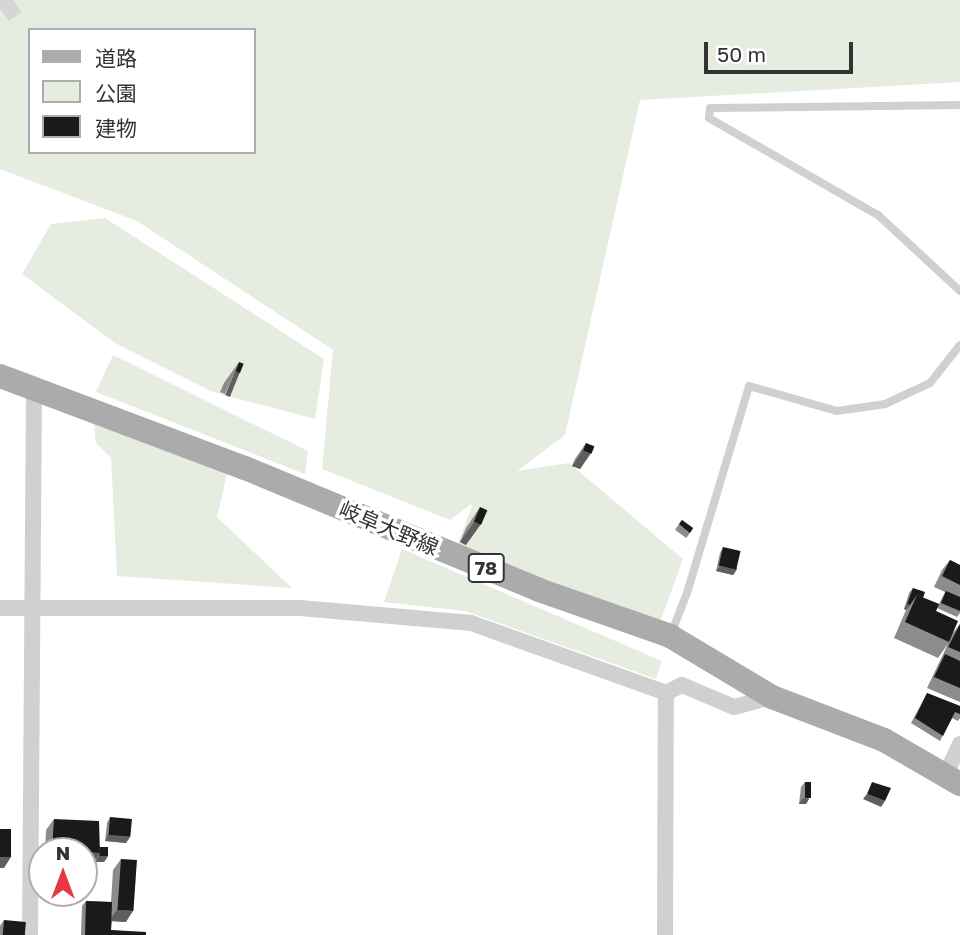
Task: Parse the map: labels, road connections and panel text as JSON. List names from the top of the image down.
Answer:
{
  "streets": {
    "main road": ["岐阜大野線", "78"]
  },
  "legend": ["道路", "公園", "建物"],
  "scale_bar": "50 m",
  "north": "top"
}
